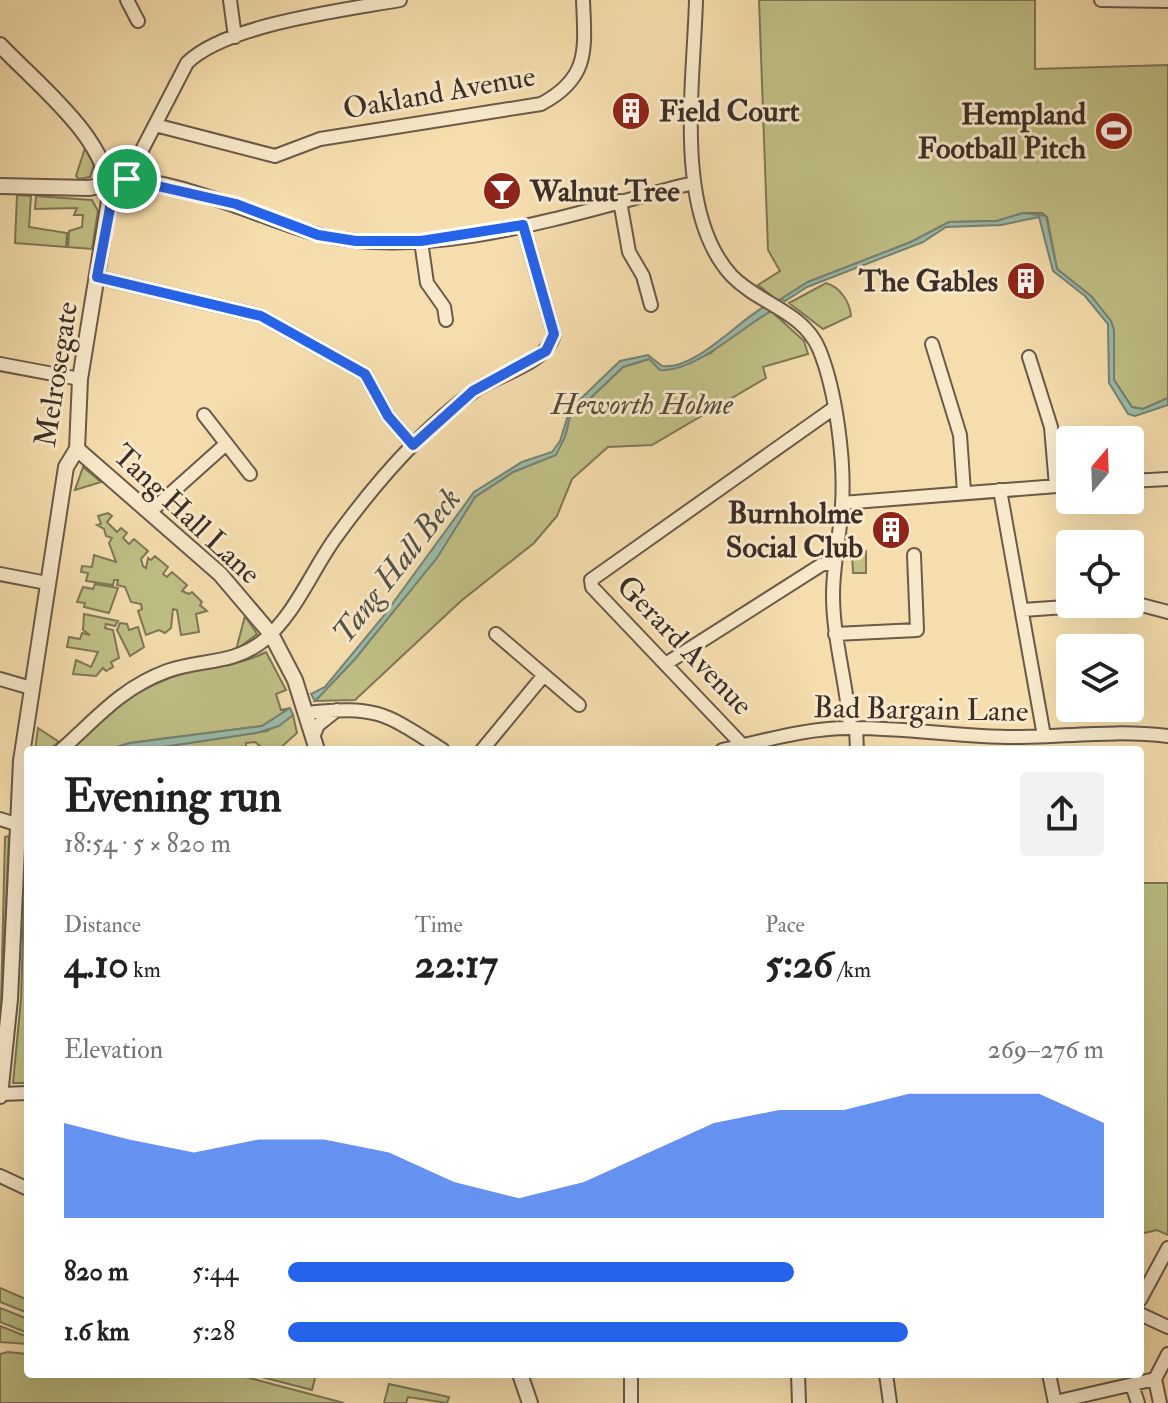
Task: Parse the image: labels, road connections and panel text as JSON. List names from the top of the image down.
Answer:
{
  "streets": {
    "street": [
      "Oakland Avenue",
      "Melrosegate",
      "Tang Hall Lane",
      "Gerard Avenue",
      "Bad Bargain Lane"
    ]
  },
  "crossings": [
    ["Melrosegate", "Tang Hall Lane"]
  ],
  "water": ["Tang Hall Beck"],
  "parks": ["Heworth Holme"],
  "places": {
    "building": ["Field Court", "The Gables", "Burnholme Social Club"],
    "sports": ["Hempland Football Pitch"],
    "bar": ["Walnut Tree"]
  },
  "north": "top",
  "page": {
    "heading": ["Evening run", "18:54 · 5 × 820 m"],
    "stats": [
      ["Distance", "4.10 km"],
      ["Time", "22:17"],
      ["Pace", "5:26 /km"]
    ],
    "chart": ["Elevation", "269–276 m"],
    "list": [
      {
        "name": "820 m",
        "note": "5:44"
      },
      {
        "name": "1.6 km",
        "note": "5:28"
      }
    ]
  }
}
